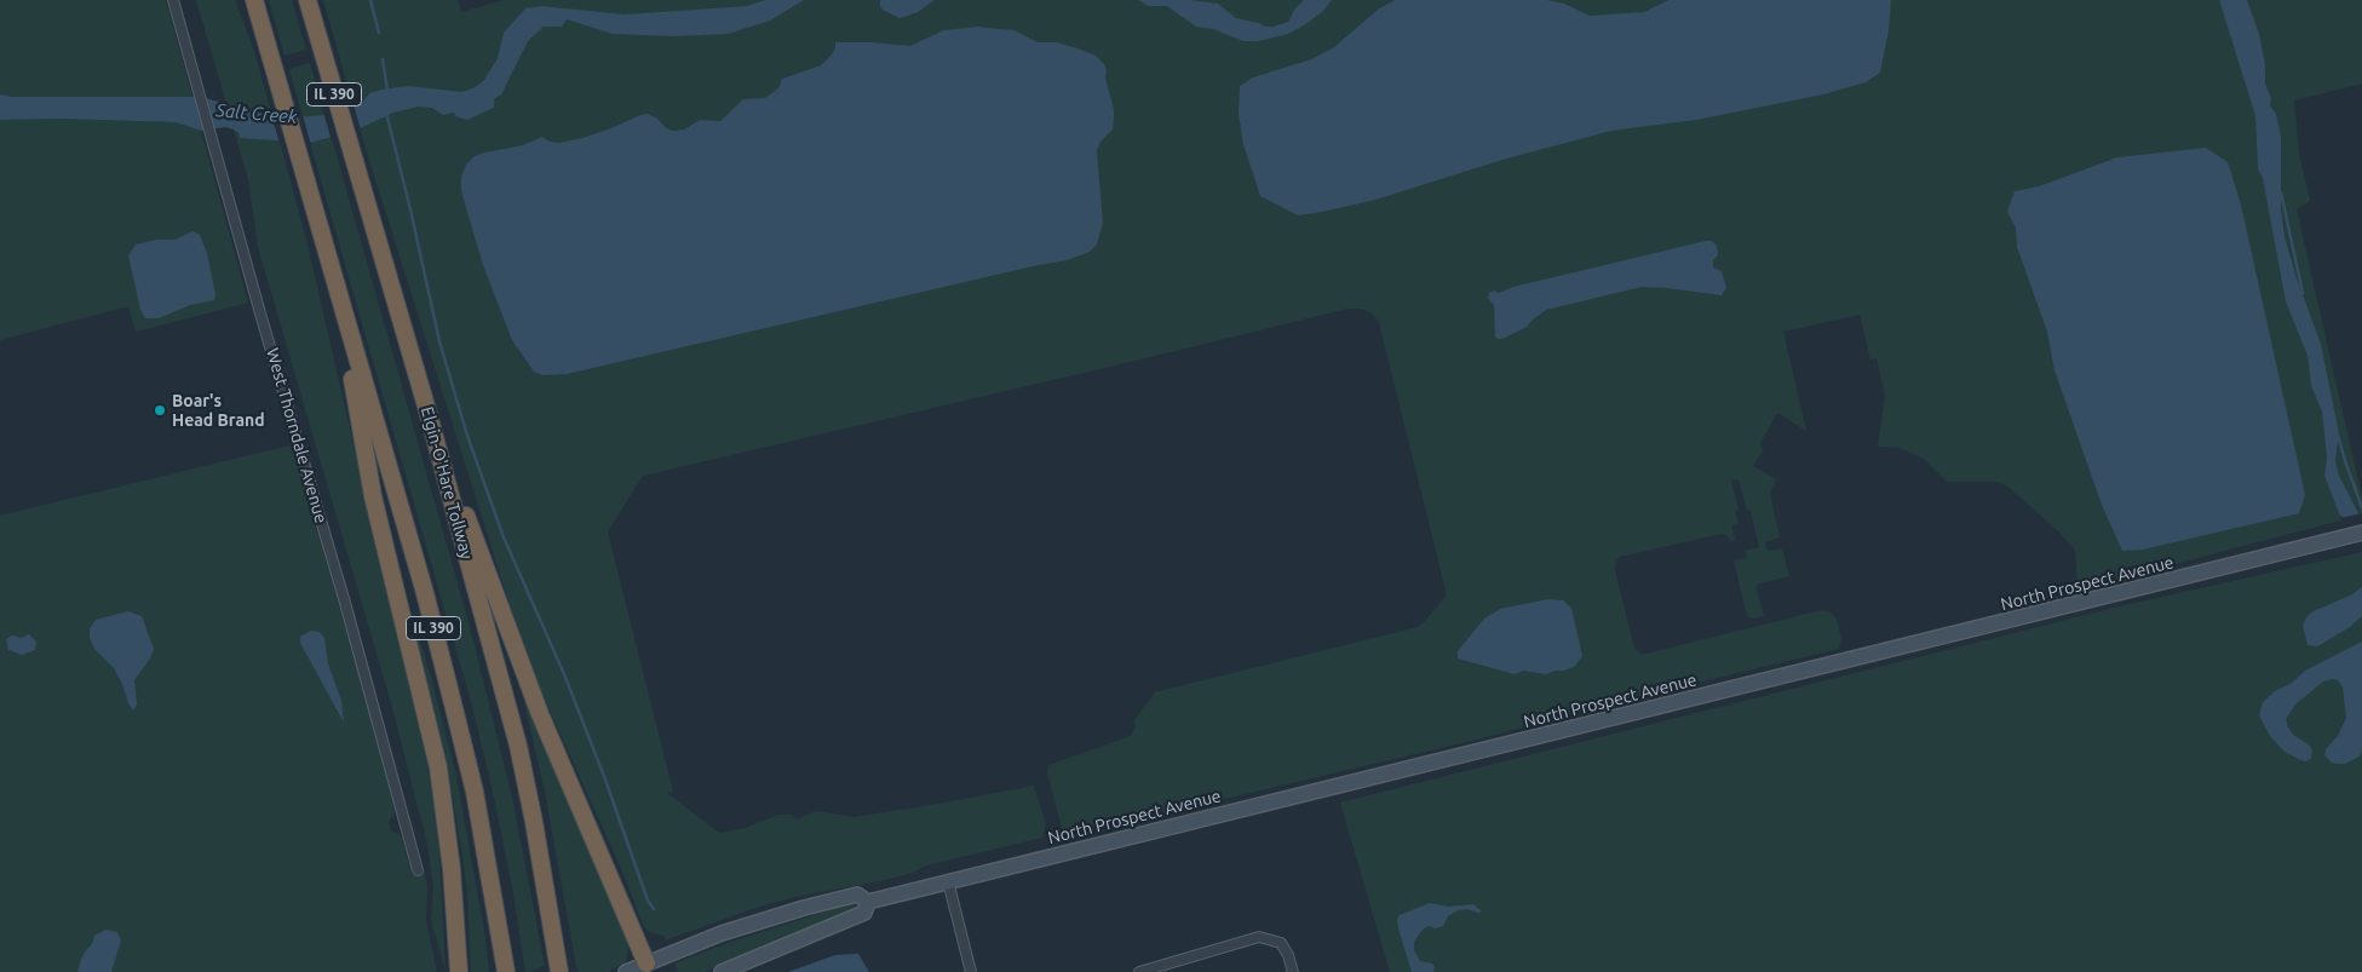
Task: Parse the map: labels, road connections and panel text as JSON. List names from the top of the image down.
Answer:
{
  "streets": {
    "highway": ["IL 390", "Elgin-O'Hare Tollway"],
    "main road": ["North Prospect Avenue"],
    "street": ["West Thorndale Avenue"]
  },
  "water": ["Salt Creek"],
  "places": ["Boar's Head Brand"]
}
